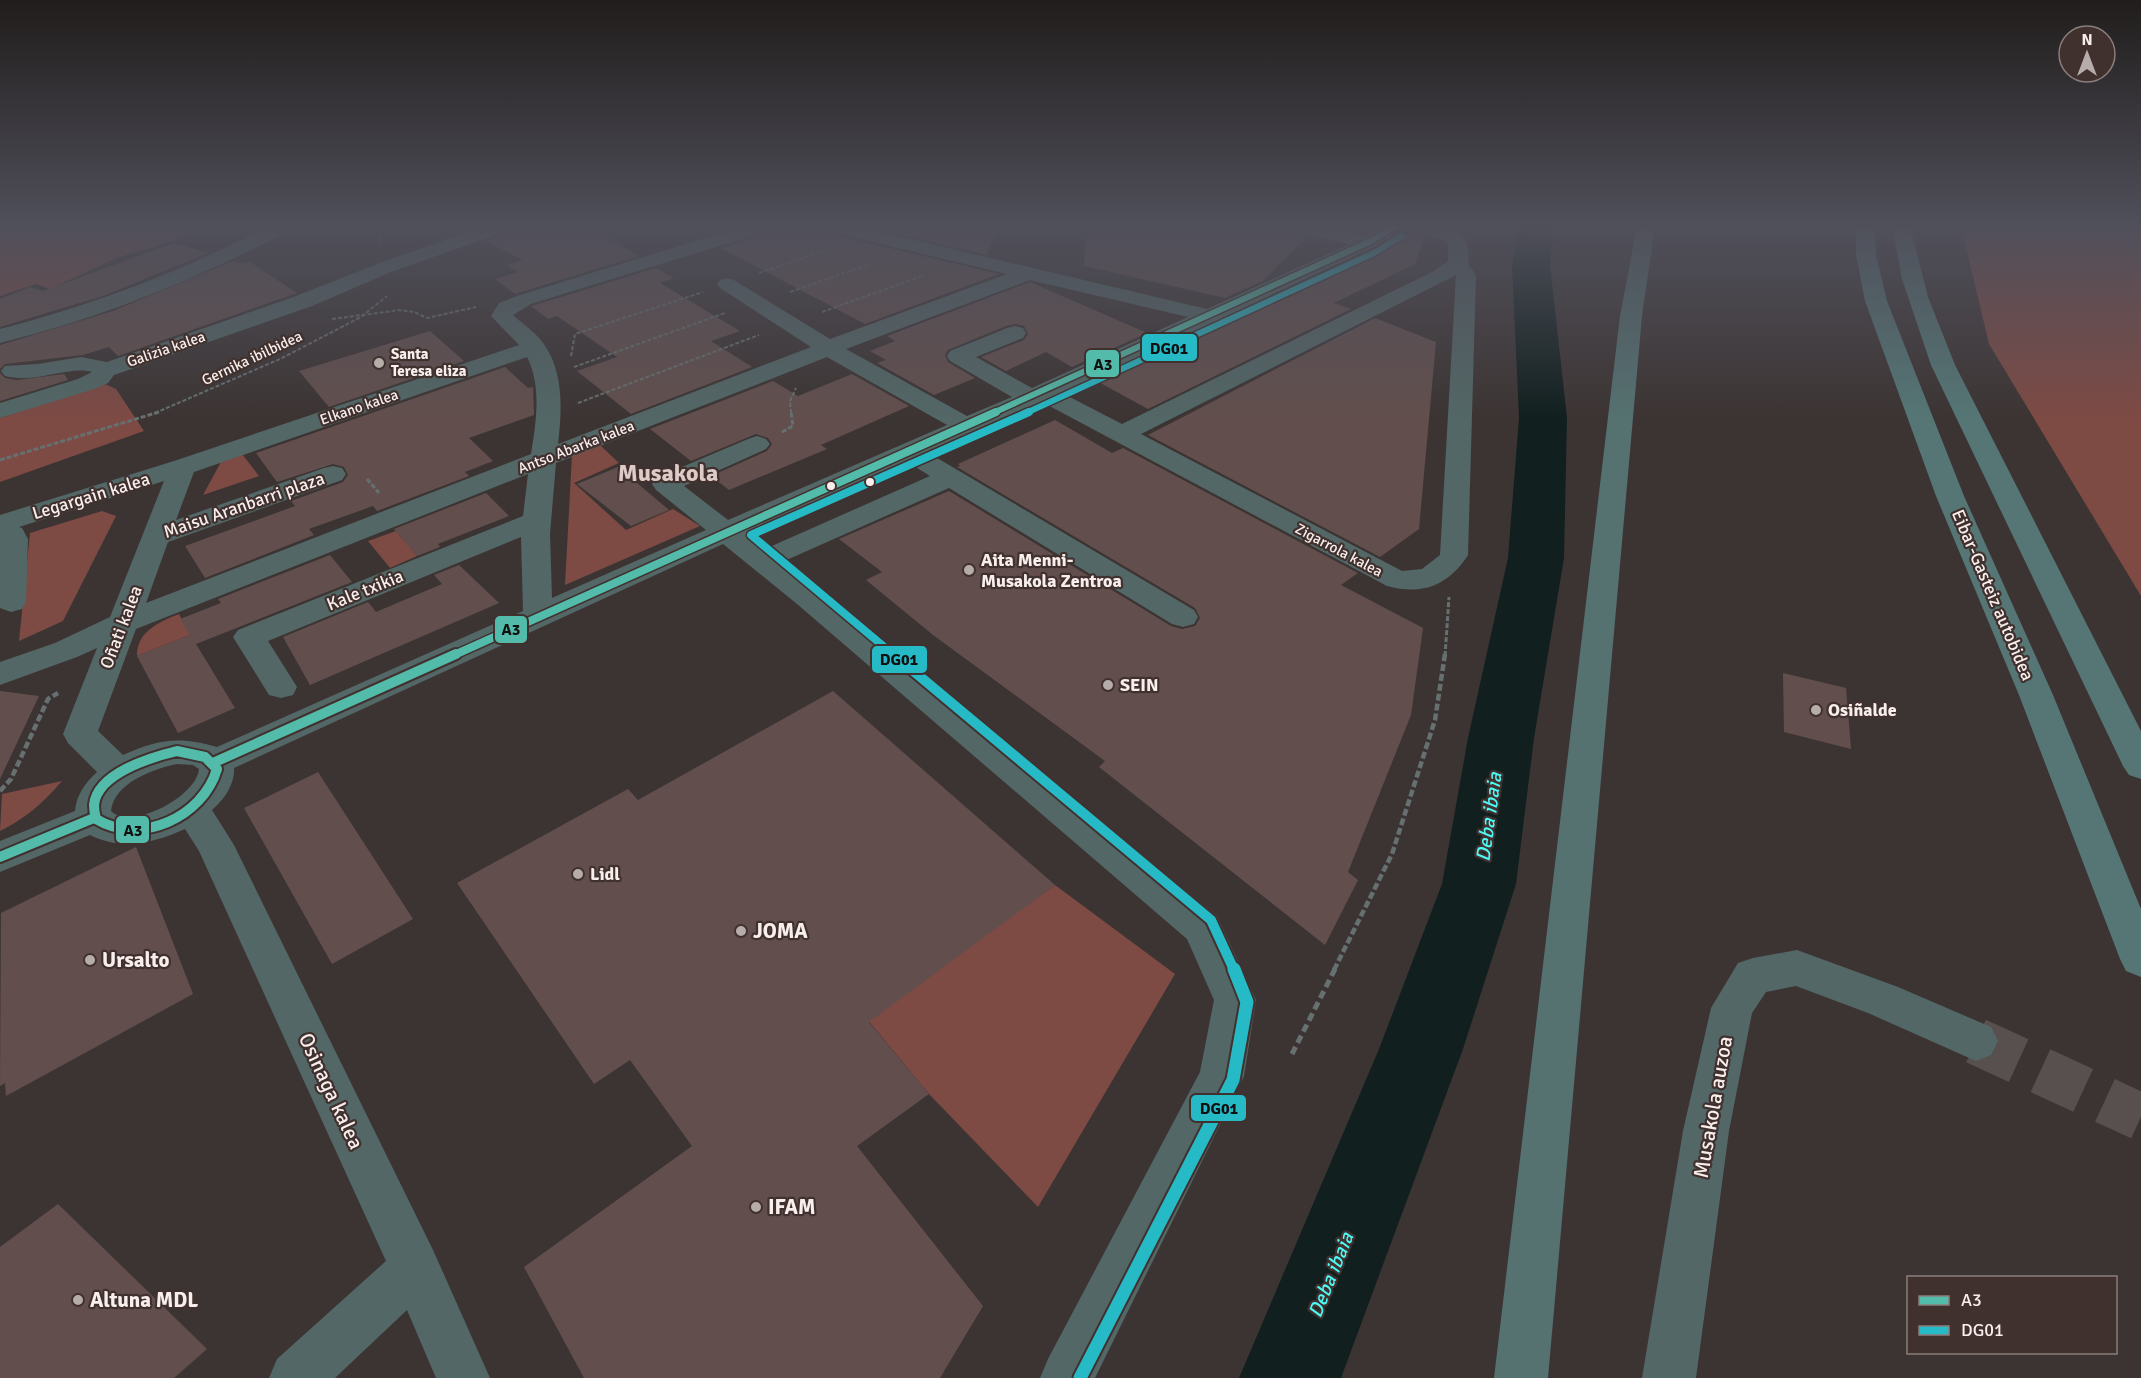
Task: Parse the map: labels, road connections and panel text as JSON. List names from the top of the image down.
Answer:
{
  "streets": {
    "highway": ["Eibar-Gasteiz autobidea"],
    "street": [
      "Galizia kalea",
      "Elkano kalea",
      "Antso Abarka kalea",
      "Legargain kalea",
      "Maisu Aranbarri plaza",
      "Zigarrola kalea",
      "Kale txikia",
      "Oñati kalea",
      "Osinaga kalea",
      "Musakola auzoa"
    ],
    "path": ["Gernika ibilbidea"]
  },
  "crossings": [
    ["Elkano kalea", "Legargain kalea"],
    ["Elkano kalea", "Oñati kalea"],
    ["Antso Abarka kalea", "Oñati kalea"],
    ["Legargain kalea", "Oñati kalea"],
    ["Maisu Aranbarri plaza", "Oñati kalea"]
  ],
  "districts": ["Musakola"],
  "water": ["Deba ibaia"],
  "places": [
    "Santa Teresa eliza",
    "Aita Menni- Musakola Zentroa",
    "SEIN",
    "Osiñalde",
    "Lidl",
    "JOMA",
    "Ursalto",
    "IFAM",
    "Altuna MDL"
  ],
  "lines": ["transit line A3", "transit line DG01"],
  "legend": ["A3", "DG01"],
  "north": "top"
}
